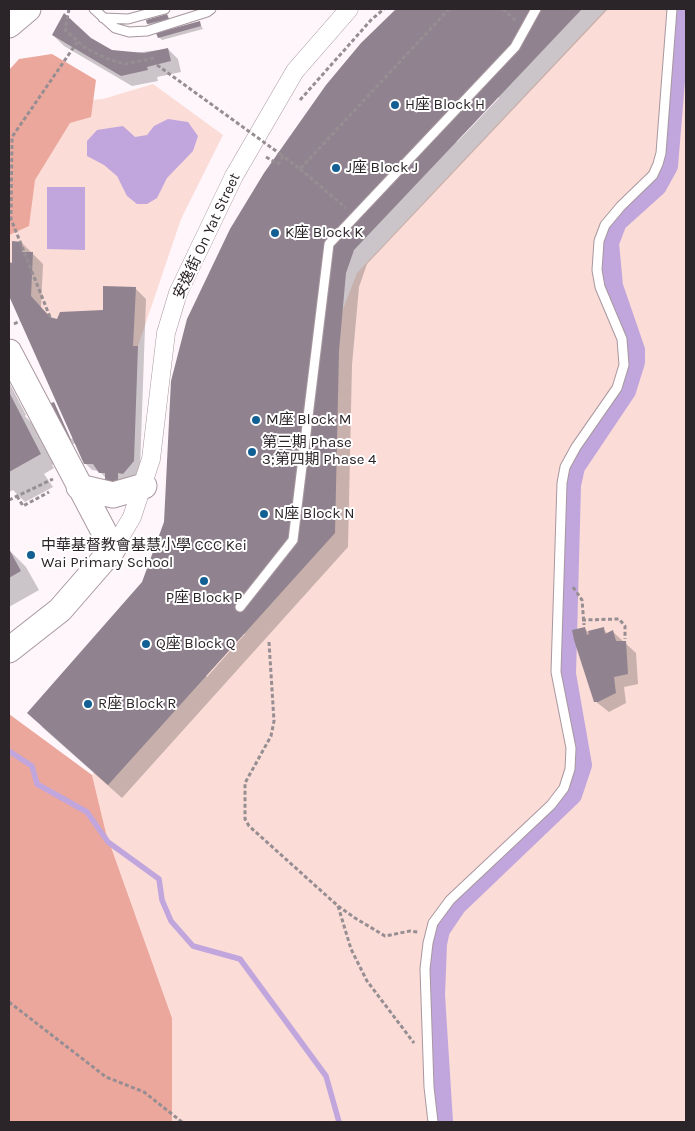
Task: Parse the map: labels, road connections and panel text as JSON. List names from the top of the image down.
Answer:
{
  "streets": {
    "street": ["安逸街 On Yat Street"]
  },
  "places": [
    "H座 Block H",
    "J座 Block J",
    "K座 Block K",
    "M座 Block M",
    "第三期 Phase 3;第四期 Phase 4",
    "N座 Block N",
    "中華基督教會基慧小學 CCC Kei Wai Primary School",
    "P座 Block P",
    "Q座 Block Q",
    "R座 Block R"
  ]
}
